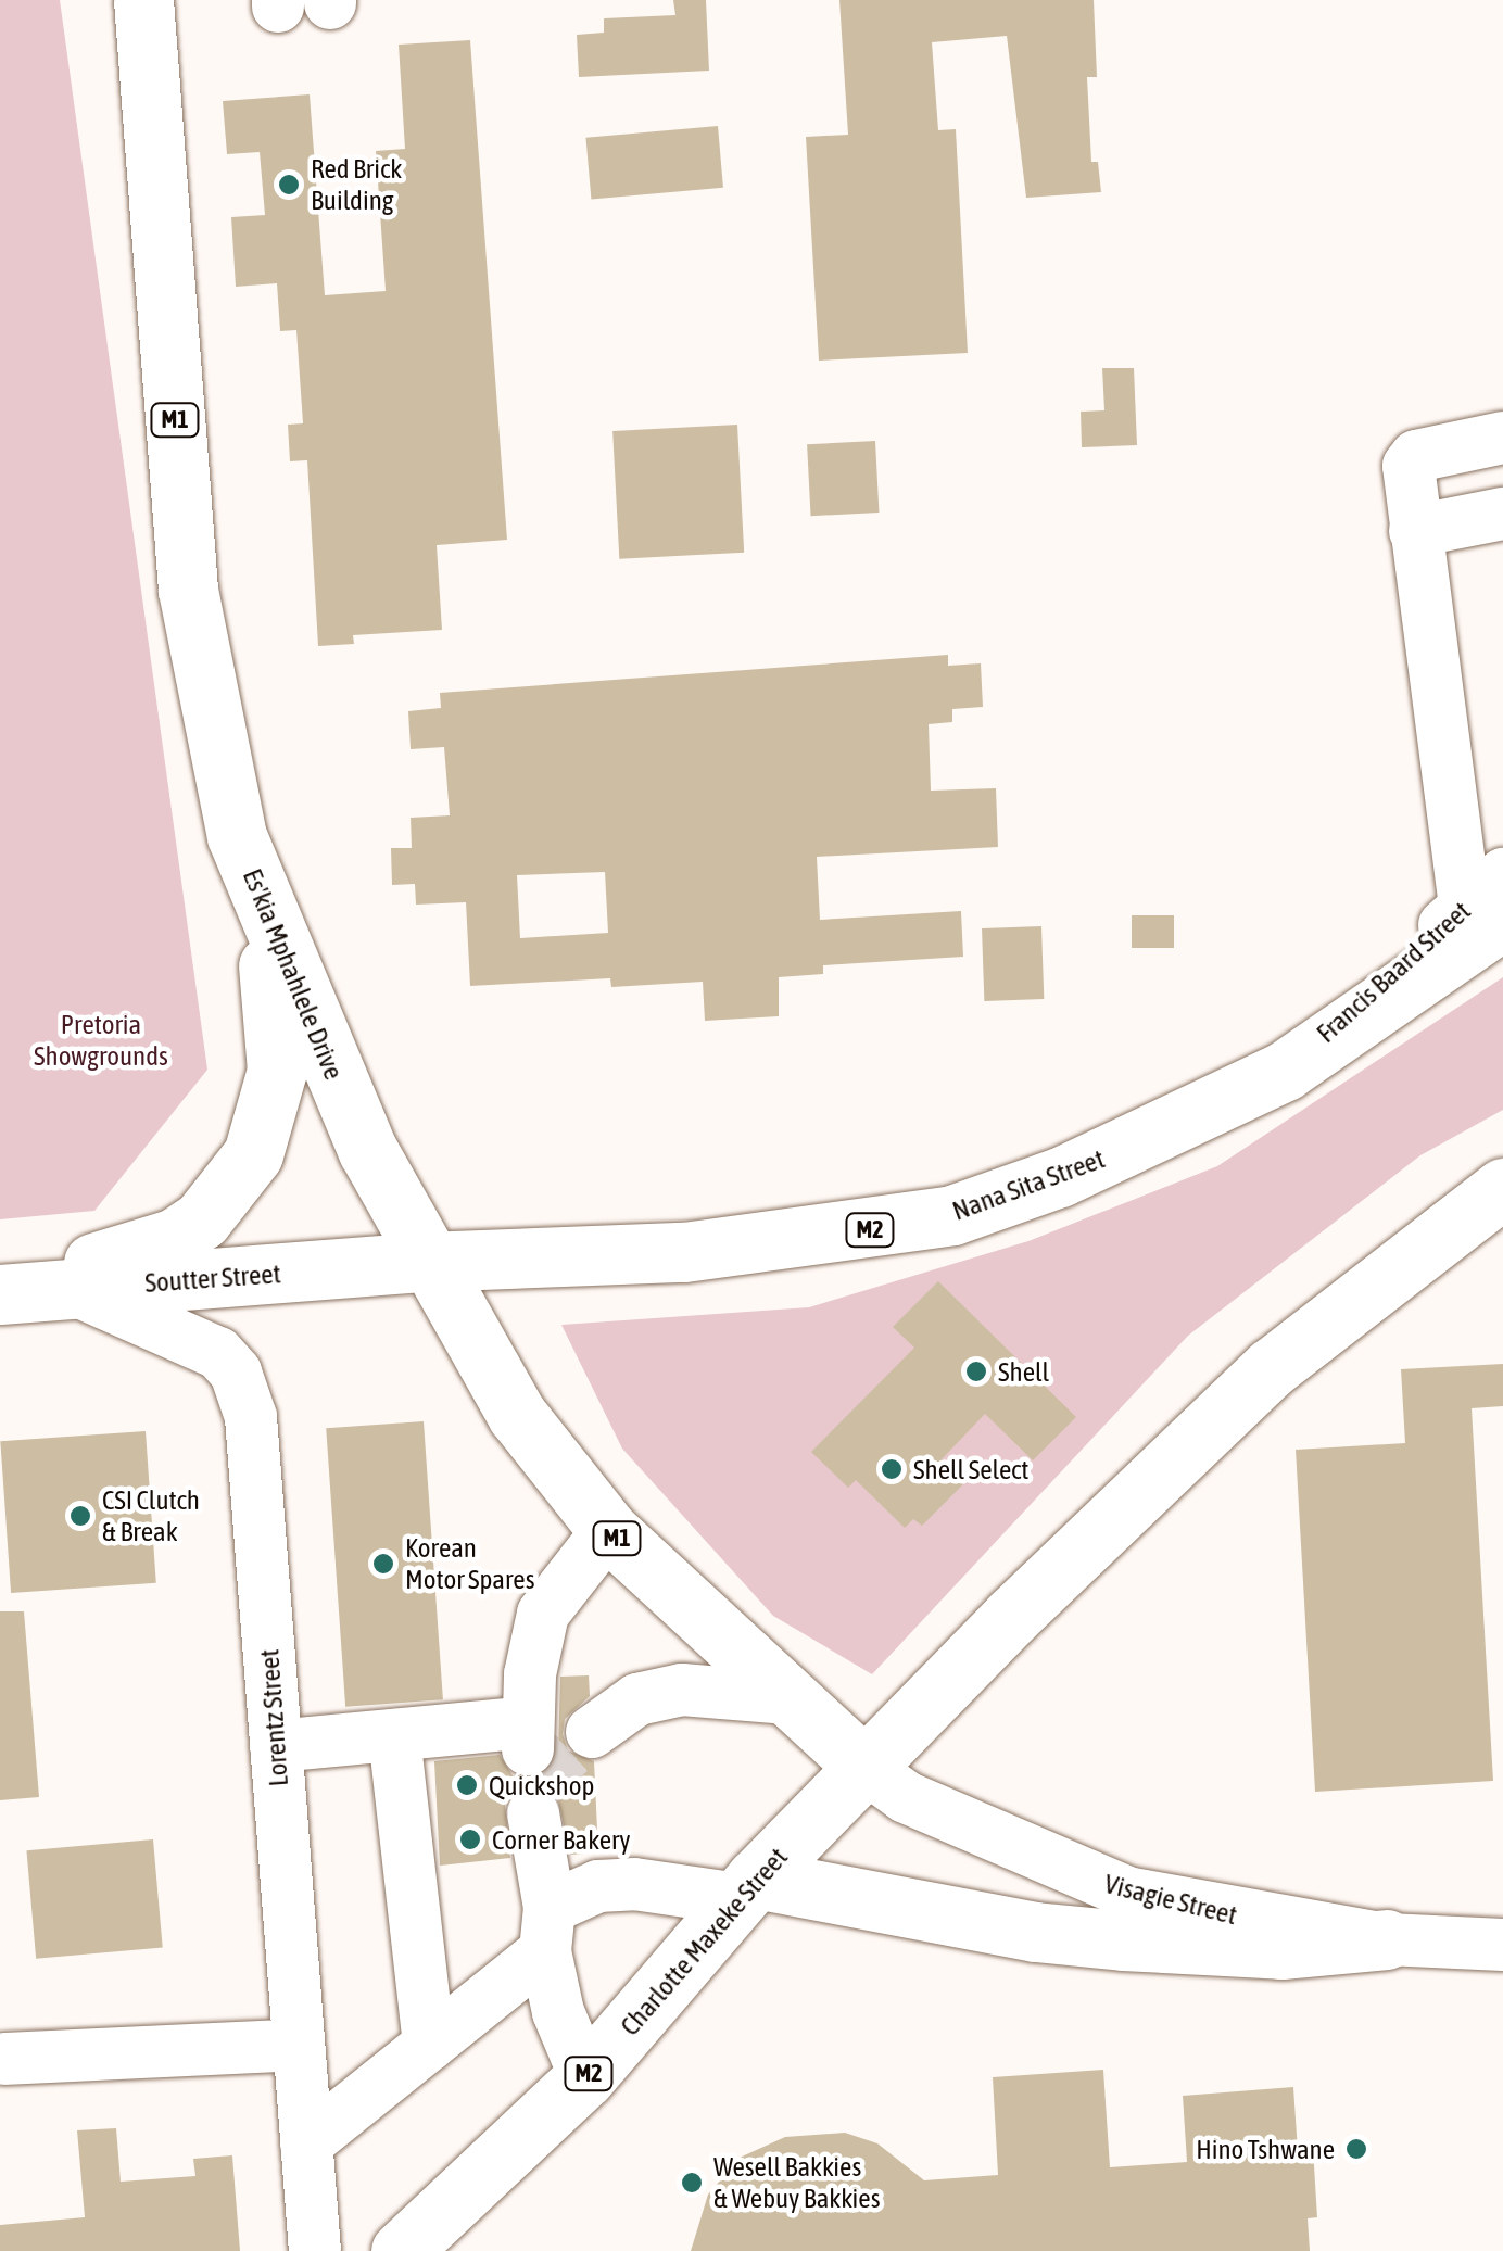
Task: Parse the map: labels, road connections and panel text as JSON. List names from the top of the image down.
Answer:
{
  "streets": {
    "main road": [
      "M1",
      "Es'kia Mphahlele Drive",
      "Nana Sita Street",
      "M2",
      "Soutter Street",
      "Charlotte Maxeke Street"
    ],
    "street": ["Lorentz Street", "Visagie Street"]
  },
  "crossings": [
    ["Es'kia Mphahlele Drive", "Nana Sita Street"],
    ["Es'kia Mphahlele Drive", "M2"],
    ["Es'kia Mphahlele Drive", "Soutter Street"],
    ["Es'kia Mphahlele Drive", "Visagie Street"],
    ["Es'kia Mphahlele Drive", "Charlotte Maxeke Street"],
    ["Nana Sita Street", "Soutter Street"],
    ["M2", "Visagie Street"],
    ["M2", "Charlotte Maxeke Street"],
    ["Soutter Street", "Lorentz Street"],
    ["Visagie Street", "Charlotte Maxeke Street"]
  ],
  "parks": ["Pretoria Showgrounds"],
  "places": [
    "Red Brick Building",
    "Shell",
    "Shell Select",
    "CSI Clutch & Break",
    "Korean Motor Spares",
    "Quickshop",
    "Corner Bakery",
    "Hino Tshwane",
    "Wesell Bakkies & Webuy Bakkies"
  ]
}
